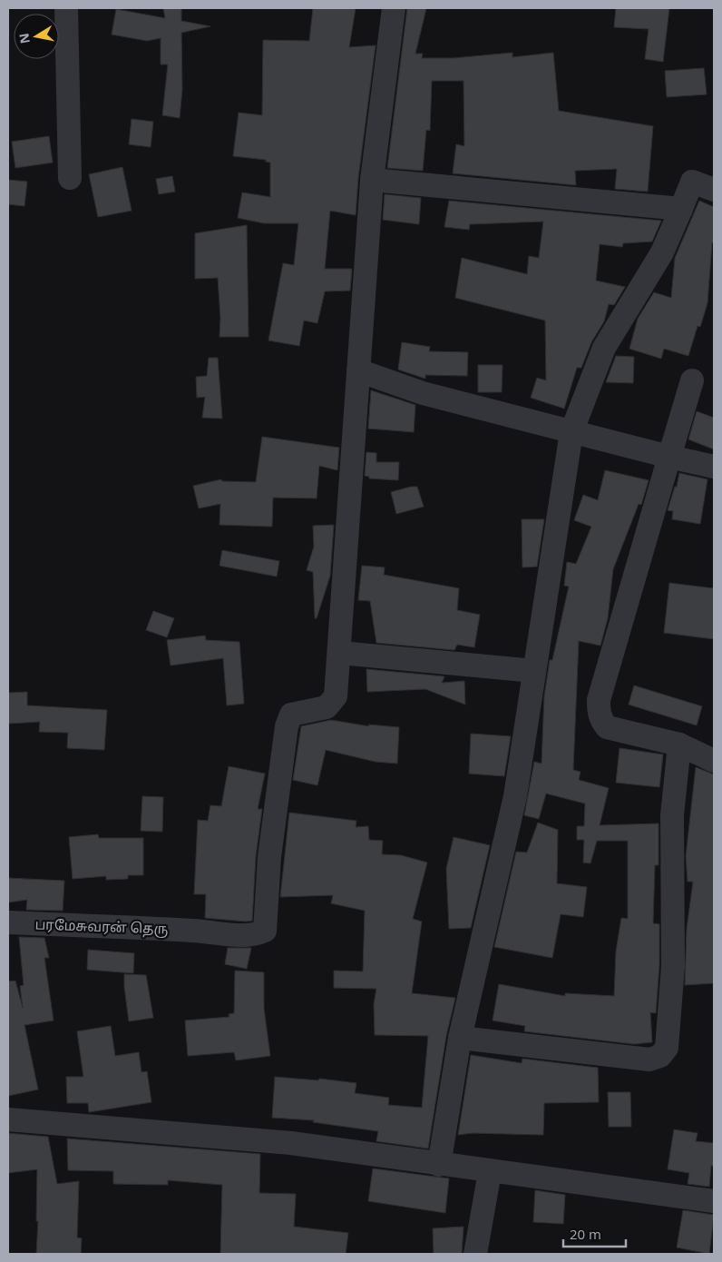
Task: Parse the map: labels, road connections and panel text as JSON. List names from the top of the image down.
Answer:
{
  "streets": {
    "street": ["பரமேசுவரன் தெரு"]
  },
  "scale_bar": "20 m",
  "north": "left"
}
